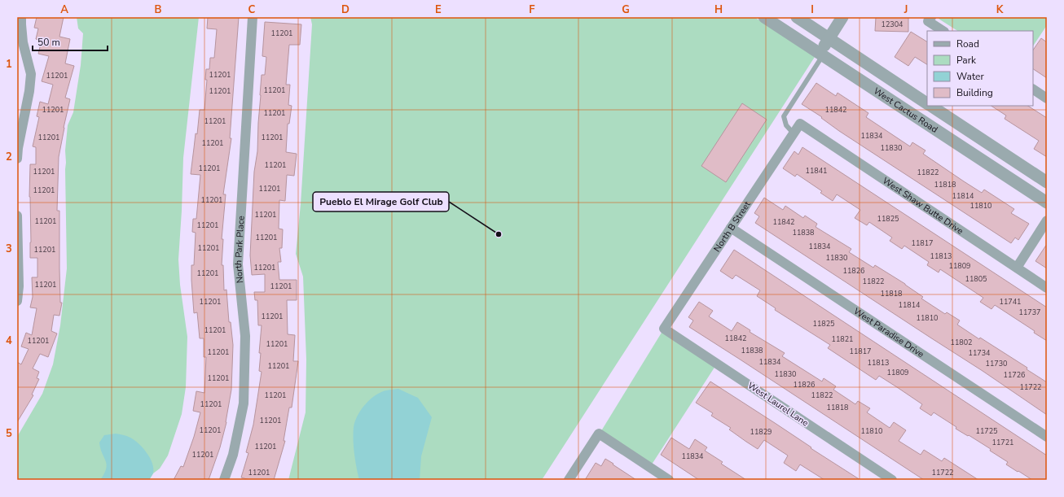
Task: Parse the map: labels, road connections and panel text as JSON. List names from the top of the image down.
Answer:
{
  "streets": {
    "street": [
      "West Cactus Road",
      "West Shaw Butte Drive",
      "North B Street",
      "North Park Place",
      "West Paradise Drive",
      "West Laurel Lane"
    ]
  },
  "crossings": [
    ["West Shaw Butte Drive", "North B Street"],
    ["North B Street", "West Paradise Drive"],
    ["North B Street", "West Laurel Lane"]
  ],
  "places": ["Pueblo El Mirage Golf Club"],
  "house_numbers": [
    "12304",
    "11201",
    "11201",
    "11201",
    "11201",
    "11201",
    "11201",
    "11842",
    "11201",
    "11201",
    "11834",
    "11201",
    "11201",
    "11201",
    "11830",
    "11201",
    "11201",
    "11841",
    "11201",
    "11822",
    "11818",
    "11201",
    "11201",
    "11814",
    "11201",
    "11810",
    "11201",
    "11825",
    "11201",
    "11842",
    "11201",
    "11838",
    "11201",
    "11817",
    "11834",
    "11201",
    "11201",
    "11813",
    "11830",
    "11809",
    "11201",
    "11826",
    "11201",
    "11805",
    "11822",
    "11201",
    "11201",
    "11818",
    "11201",
    "11741",
    "11814",
    "11737",
    "11201",
    "11810",
    "11825",
    "11201",
    "11842",
    "11821",
    "11201",
    "11802",
    "11201",
    "11838",
    "11817",
    "11201",
    "11734",
    "11834",
    "11813",
    "11730",
    "11201",
    "11809",
    "11830",
    "11726",
    "11201",
    "11826",
    "11722",
    "11201",
    "11822",
    "11201",
    "11818",
    "11201",
    "11201",
    "11810",
    "11725",
    "11829",
    "11721",
    "11201",
    "11201",
    "11834",
    "11201",
    "11722"
  ],
  "legend": [
    "Road",
    "Park",
    "Water",
    "Building"
  ],
  "scale_bar": "50 m",
  "grid": {
    "columns": [
      "A",
      "B",
      "C",
      "D",
      "E",
      "F",
      "G",
      "H",
      "I",
      "J",
      "K"
    ],
    "rows": [
      "1",
      "2",
      "3",
      "4",
      "5"
    ]
  }
}
